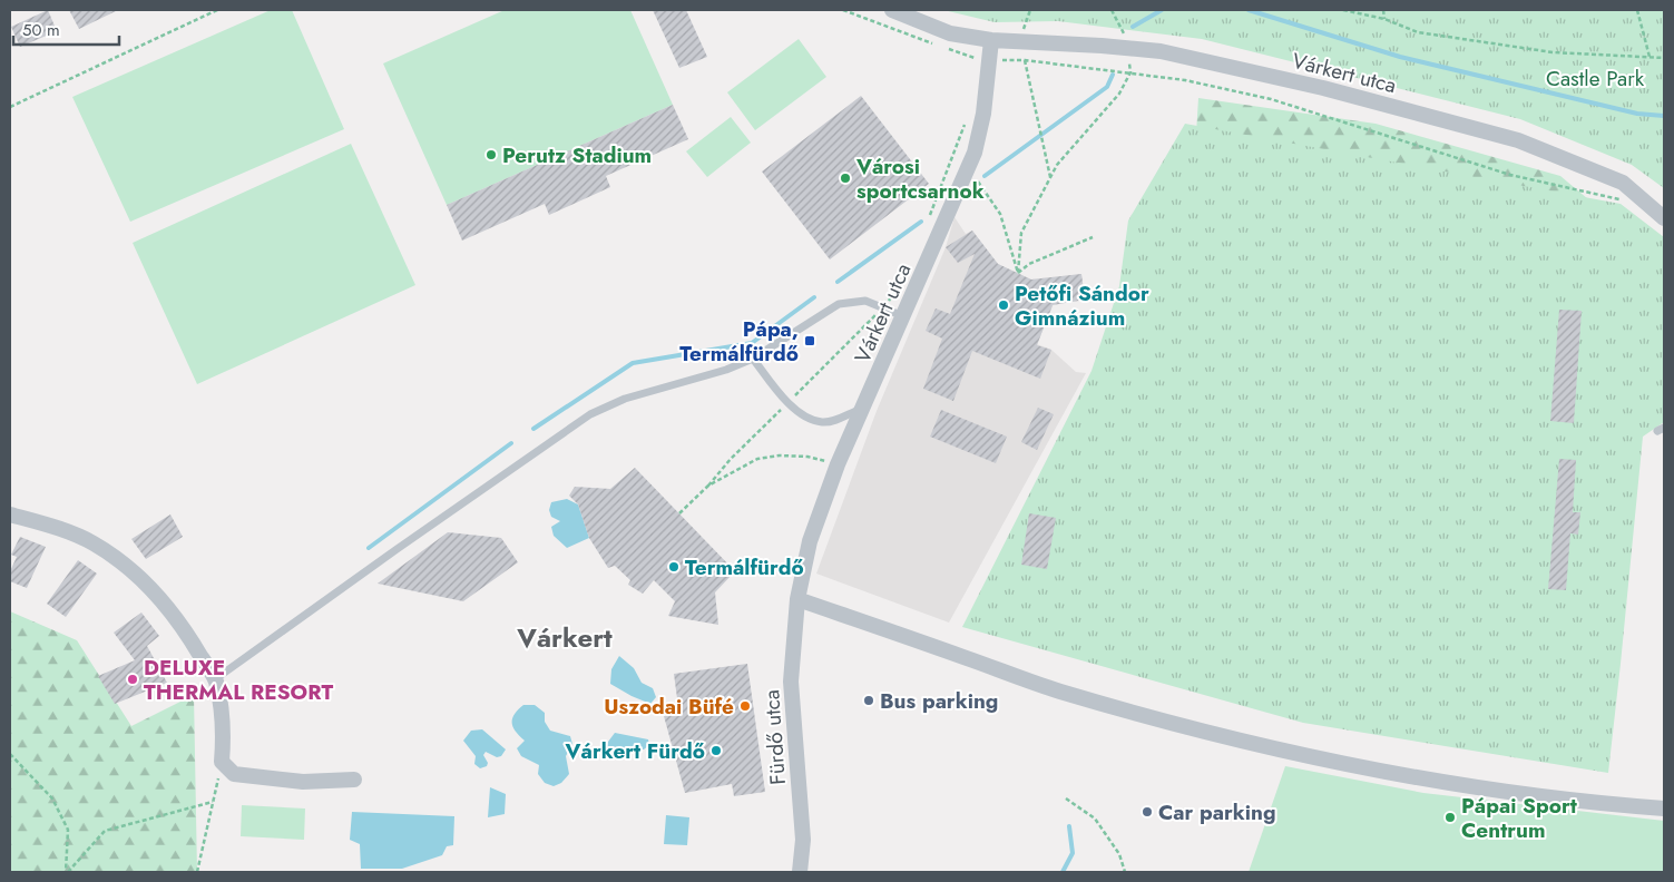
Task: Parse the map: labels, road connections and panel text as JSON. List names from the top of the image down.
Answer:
{
  "streets": {
    "street": ["Várkert utca", "Fürdő utca"]
  },
  "crossings": [
    ["Várkert utca", "Fürdő utca"]
  ],
  "districts": ["Várkert"],
  "parks": ["Castle Park"],
  "places": {
    "other": [
      "Perutz Stadium",
      "Városi sportcsarnok",
      "Petőfi Sándor Gimnázium",
      "Termálfürdő",
      "DELUXE THERMAL RESORT",
      "Bus parking",
      "Uszodai Büfé",
      "Várkert Fürdő",
      "Car parking",
      "Pápai Sport Centrum"
    ],
    "transit": ["Pápa, Termálfürdő"]
  },
  "scale_bar": "50 m"
}
